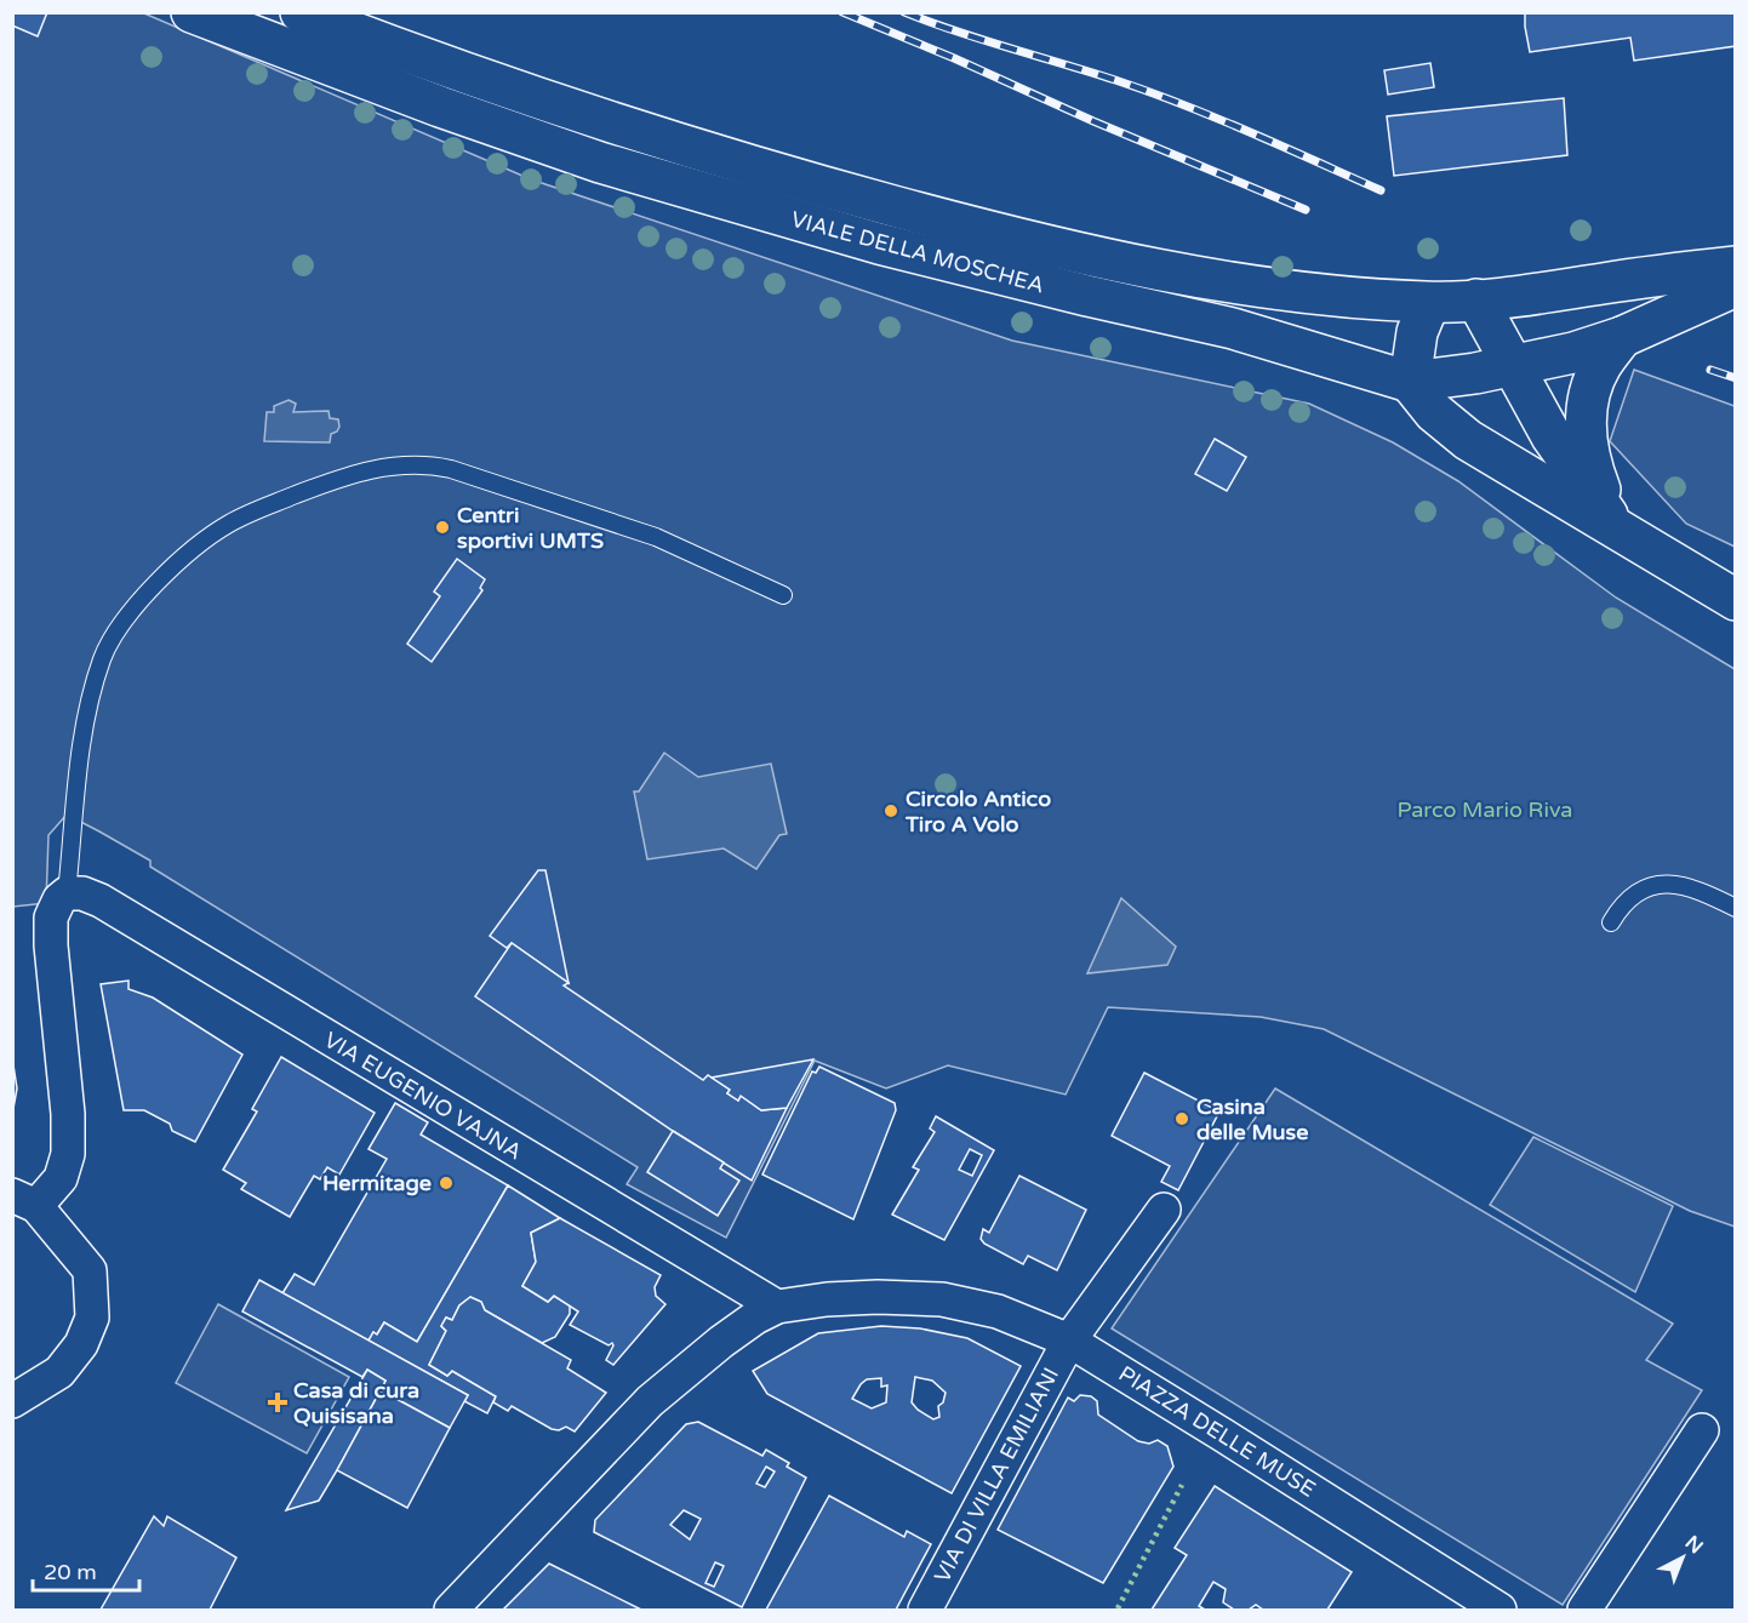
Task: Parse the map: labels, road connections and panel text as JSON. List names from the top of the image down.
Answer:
{
  "streets": {
    "main road": ["VIALE DELLA MOSCHEA"],
    "street": ["VIA EUGENIO VAJNA", "PIAZZA DELLE MUSE", "VIA DI VILLA EMILIANI"]
  },
  "crossings": [
    ["VIA EUGENIO VAJNA", "PIAZZA DELLE MUSE"],
    ["PIAZZA DELLE MUSE", "VIA DI VILLA EMILIANI"]
  ],
  "parks": ["Parco Mario Riva"],
  "places": {
    "other": [
      "Centri sportivi UMTS",
      "Circolo Antico Tiro A Volo",
      "Casina delle Muse",
      "Hermitage"
    ],
    "health": ["Casa di cura Quisisana"]
  },
  "scale_bar": "20 m",
  "north": "top right"
}
